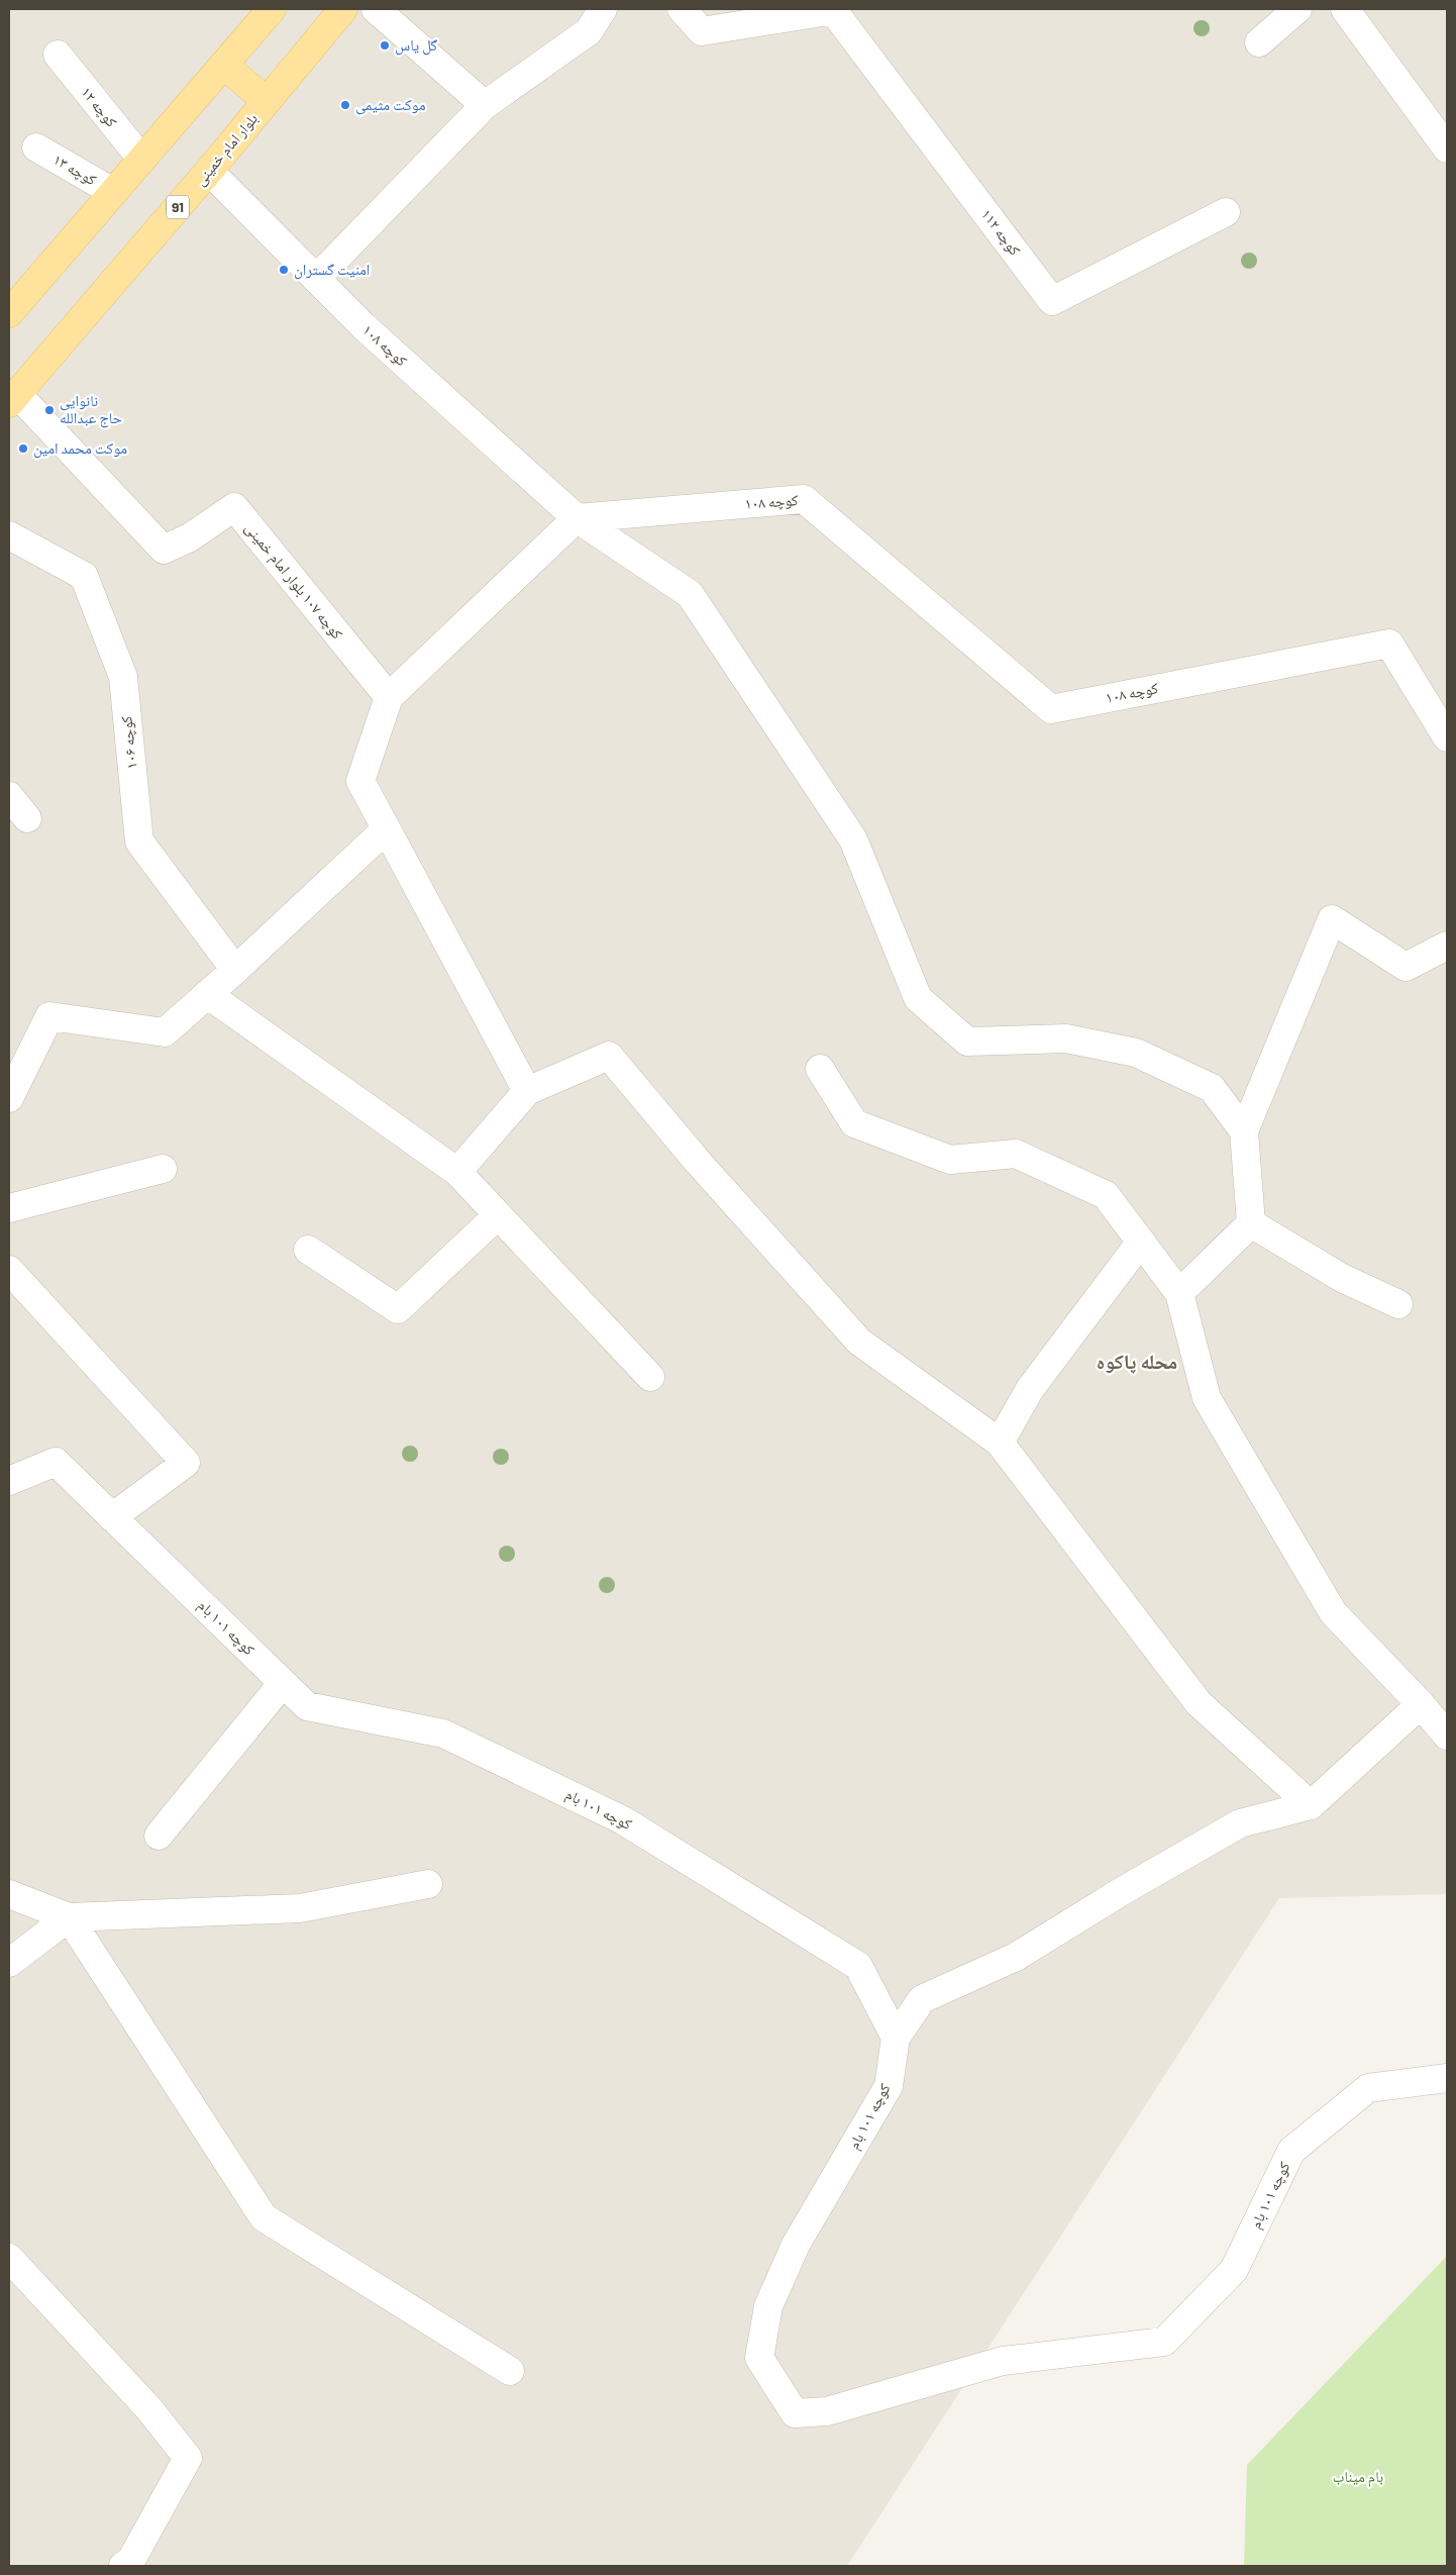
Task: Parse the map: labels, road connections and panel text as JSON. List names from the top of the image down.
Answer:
{
  "streets": {
    "main road": ["بلوار امام خمینی", "91"],
    "street": [
      "کوچه ۱۲",
      "کوچه ۱۳",
      "کوچه ۱۱۲",
      "کوچه ۱۰۸",
      "کوچه ۱۰۷ بلوار امام خمینی",
      "کوچه ۱۰۶",
      "کوچه ۱۰۱ بام"
    ]
  },
  "crossings": [
    ["بلوار امام خمینی", "کوچه ۱۰۸"],
    ["بلوار امام خمینی", "کوچه ۱۰۷ بلوار امام خمینی"]
  ],
  "districts": ["محله پاکوه"],
  "parks": ["بام میناب"],
  "places": [
    "گل یاس",
    "موکت مثیمی",
    "امنیت گستران",
    "نانوایی حاج عبدالله",
    "موکت محمد امین"
  ]
}
